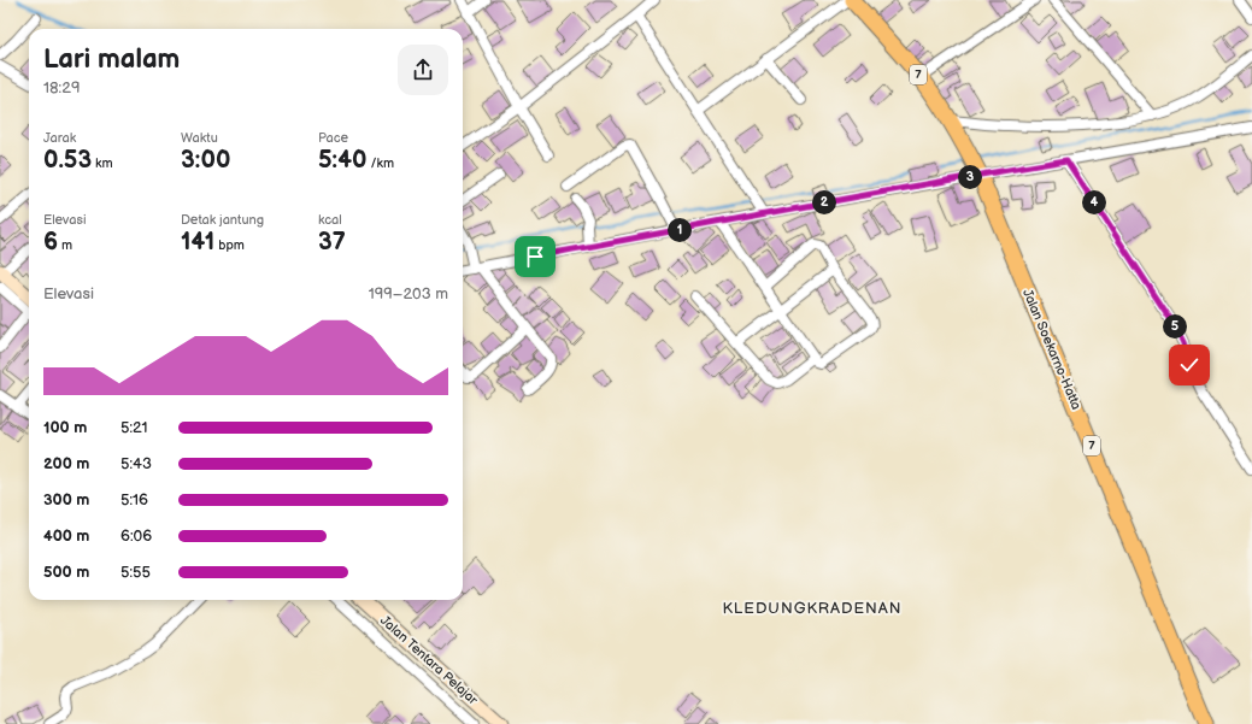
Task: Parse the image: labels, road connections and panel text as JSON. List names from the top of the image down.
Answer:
{
  "streets": {
    "highway": ["7", "Jalan Soekarno-Hatta"],
    "main road": ["Jalan Tentara Pelajar"]
  },
  "districts": ["KLEDUNGKRADENAN"],
  "page": {
    "heading": ["Lari malam", "18:29"],
    "stats": [
      ["Jarak", "0.53 km"],
      ["Waktu", "3:00"],
      ["Pace", "5:40 /km"],
      ["Elevasi", "6 m"],
      ["Detak jantung", "141 bpm"],
      ["kcal", "37"]
    ],
    "pins": [
      "3",
      "2",
      "4",
      "1",
      "5"
    ],
    "chart": ["Elevasi", "199–203 m"],
    "list": [
      {
        "name": "100 m",
        "note": "5:21"
      },
      {
        "name": "200 m",
        "note": "5:43"
      },
      {
        "name": "300 m",
        "note": "5:16"
      },
      {
        "name": "400 m",
        "note": "6:06"
      },
      {
        "name": "500 m",
        "note": "5:55"
      }
    ]
  }
}
